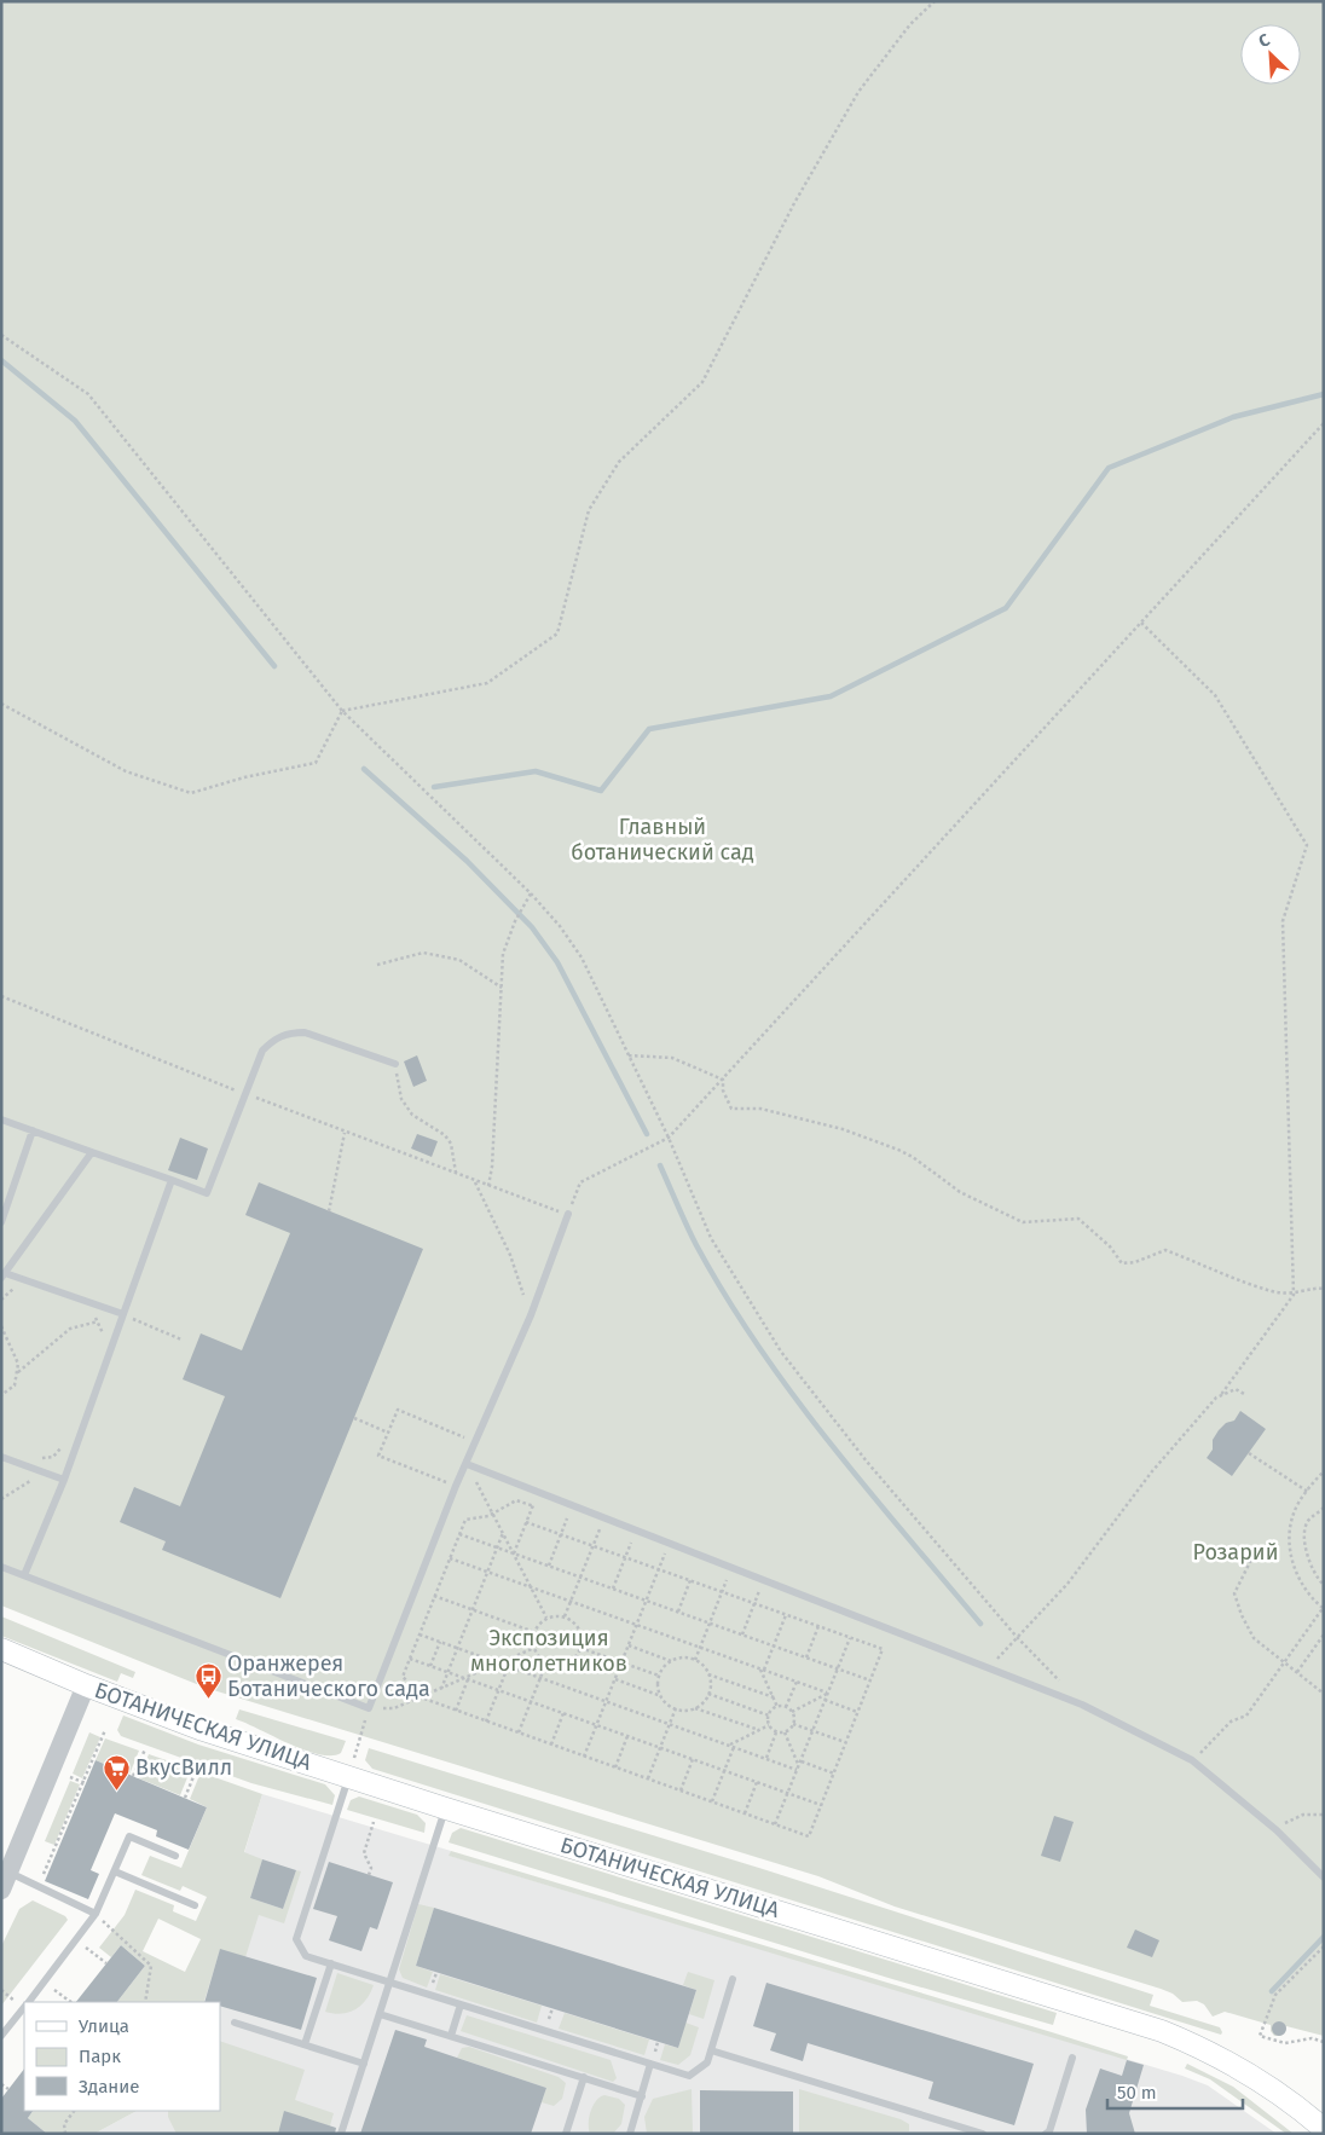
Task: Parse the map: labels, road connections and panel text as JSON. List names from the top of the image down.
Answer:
{
  "streets": {
    "main road": ["БОТАНИЧЕСКАЯ УЛИЦА"]
  },
  "parks": ["Главный ботанический сад", "Розарий", "Экспозиция многолетников"],
  "places": {
    "bus stop": ["Оранжерея Ботанического сада"],
    "supermarket": ["ВкусВилл"]
  },
  "legend": ["Улица", "Парк", "Здание"],
  "scale_bar": "50 m",
  "north": "top left"
}
